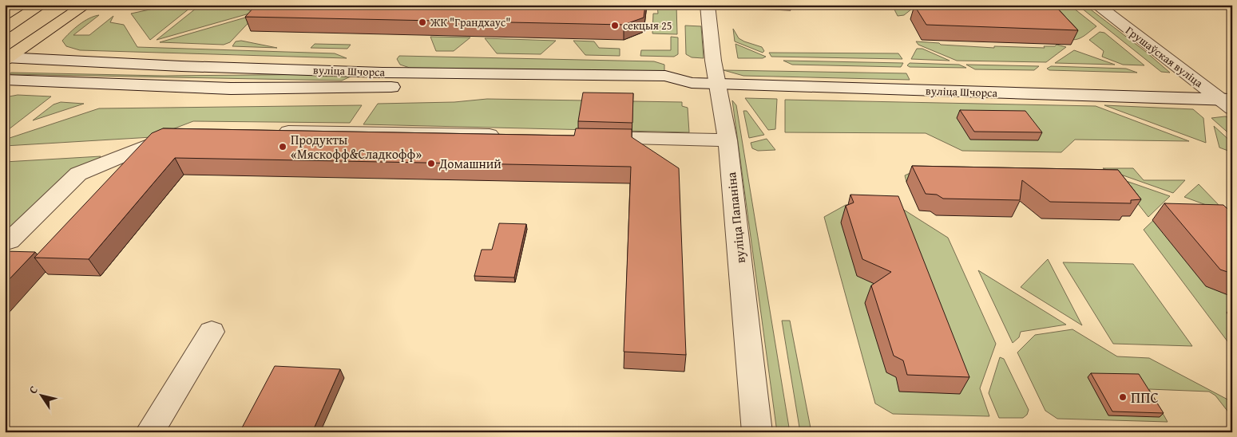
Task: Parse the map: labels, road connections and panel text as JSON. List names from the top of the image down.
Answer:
{
  "streets": {
    "main road": ["Грушаўская вуліца", "вуліца Шчорса", "вуліца Папаніна"]
  },
  "crossings": [
    ["Грушаўская вуліца", "вуліца Шчорса"],
    ["вуліца Шчорса", "вуліца Папаніна"]
  ],
  "places": [
    "ЖК \"Грандхаус\"",
    "секцыя 25",
    "Продукты «Мяскофф&Сладкофф»",
    "Домашний",
    "ППС"
  ],
  "north": "top left"
}
